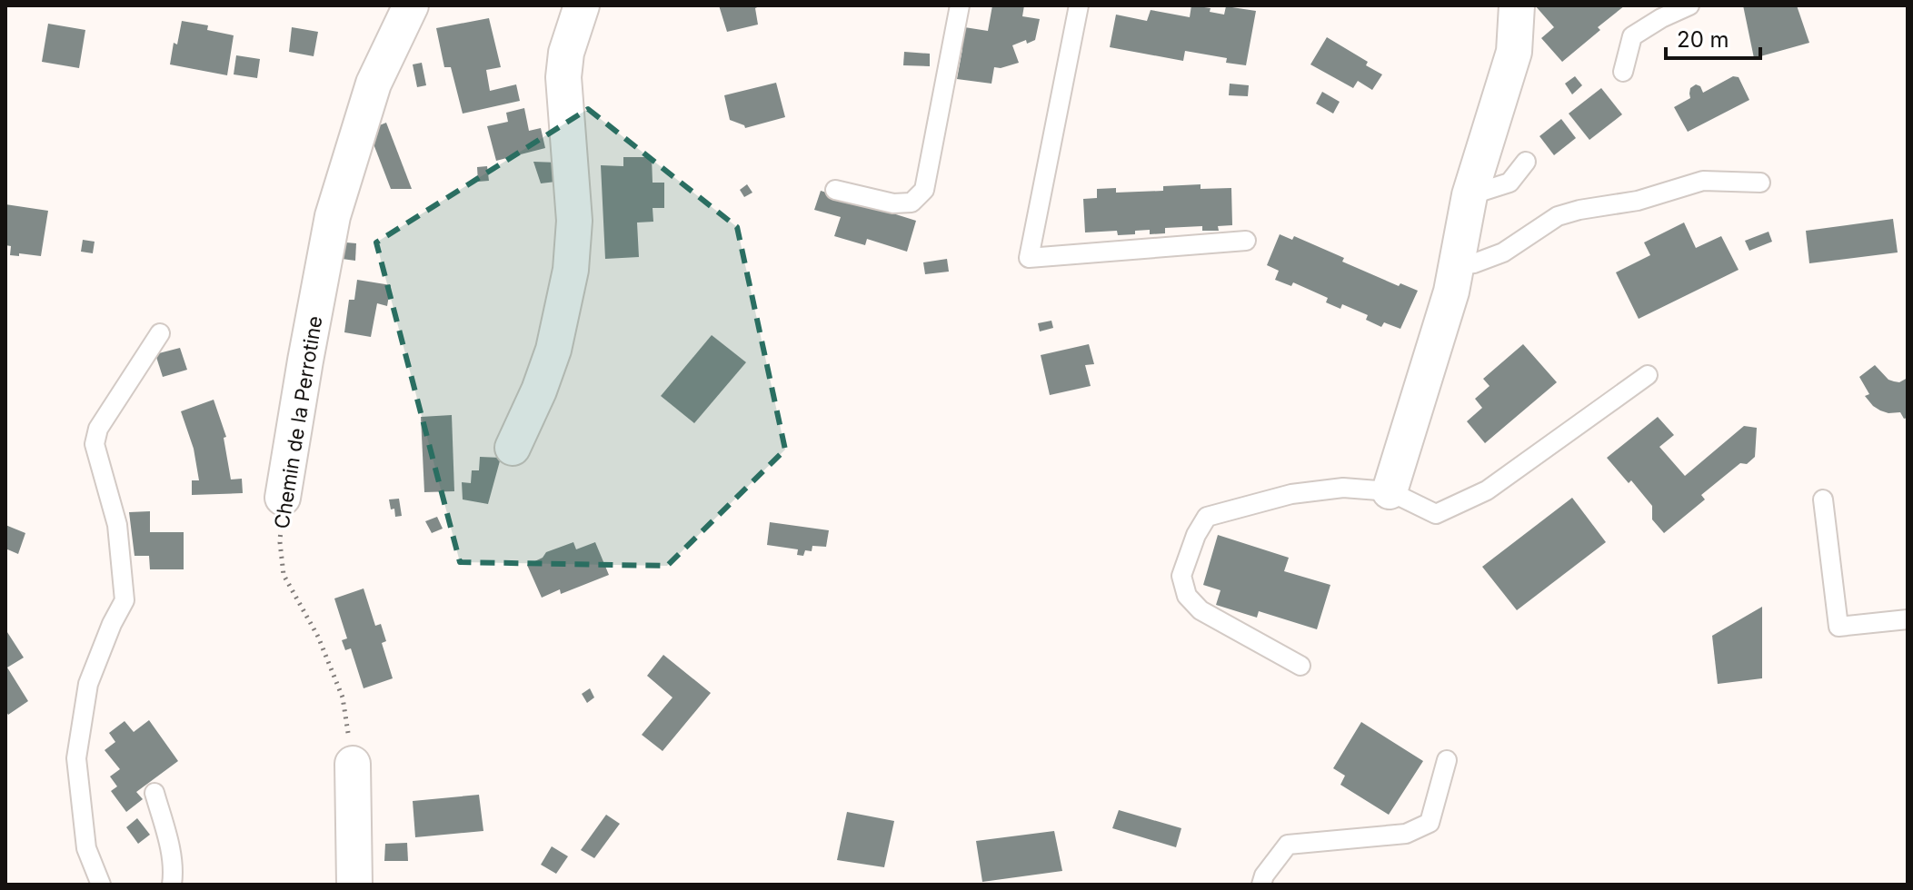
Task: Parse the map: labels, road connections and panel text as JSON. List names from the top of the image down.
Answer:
{
  "streets": {
    "street": ["Chemin de la Perrotine"]
  },
  "scale_bar": "20 m"
}
